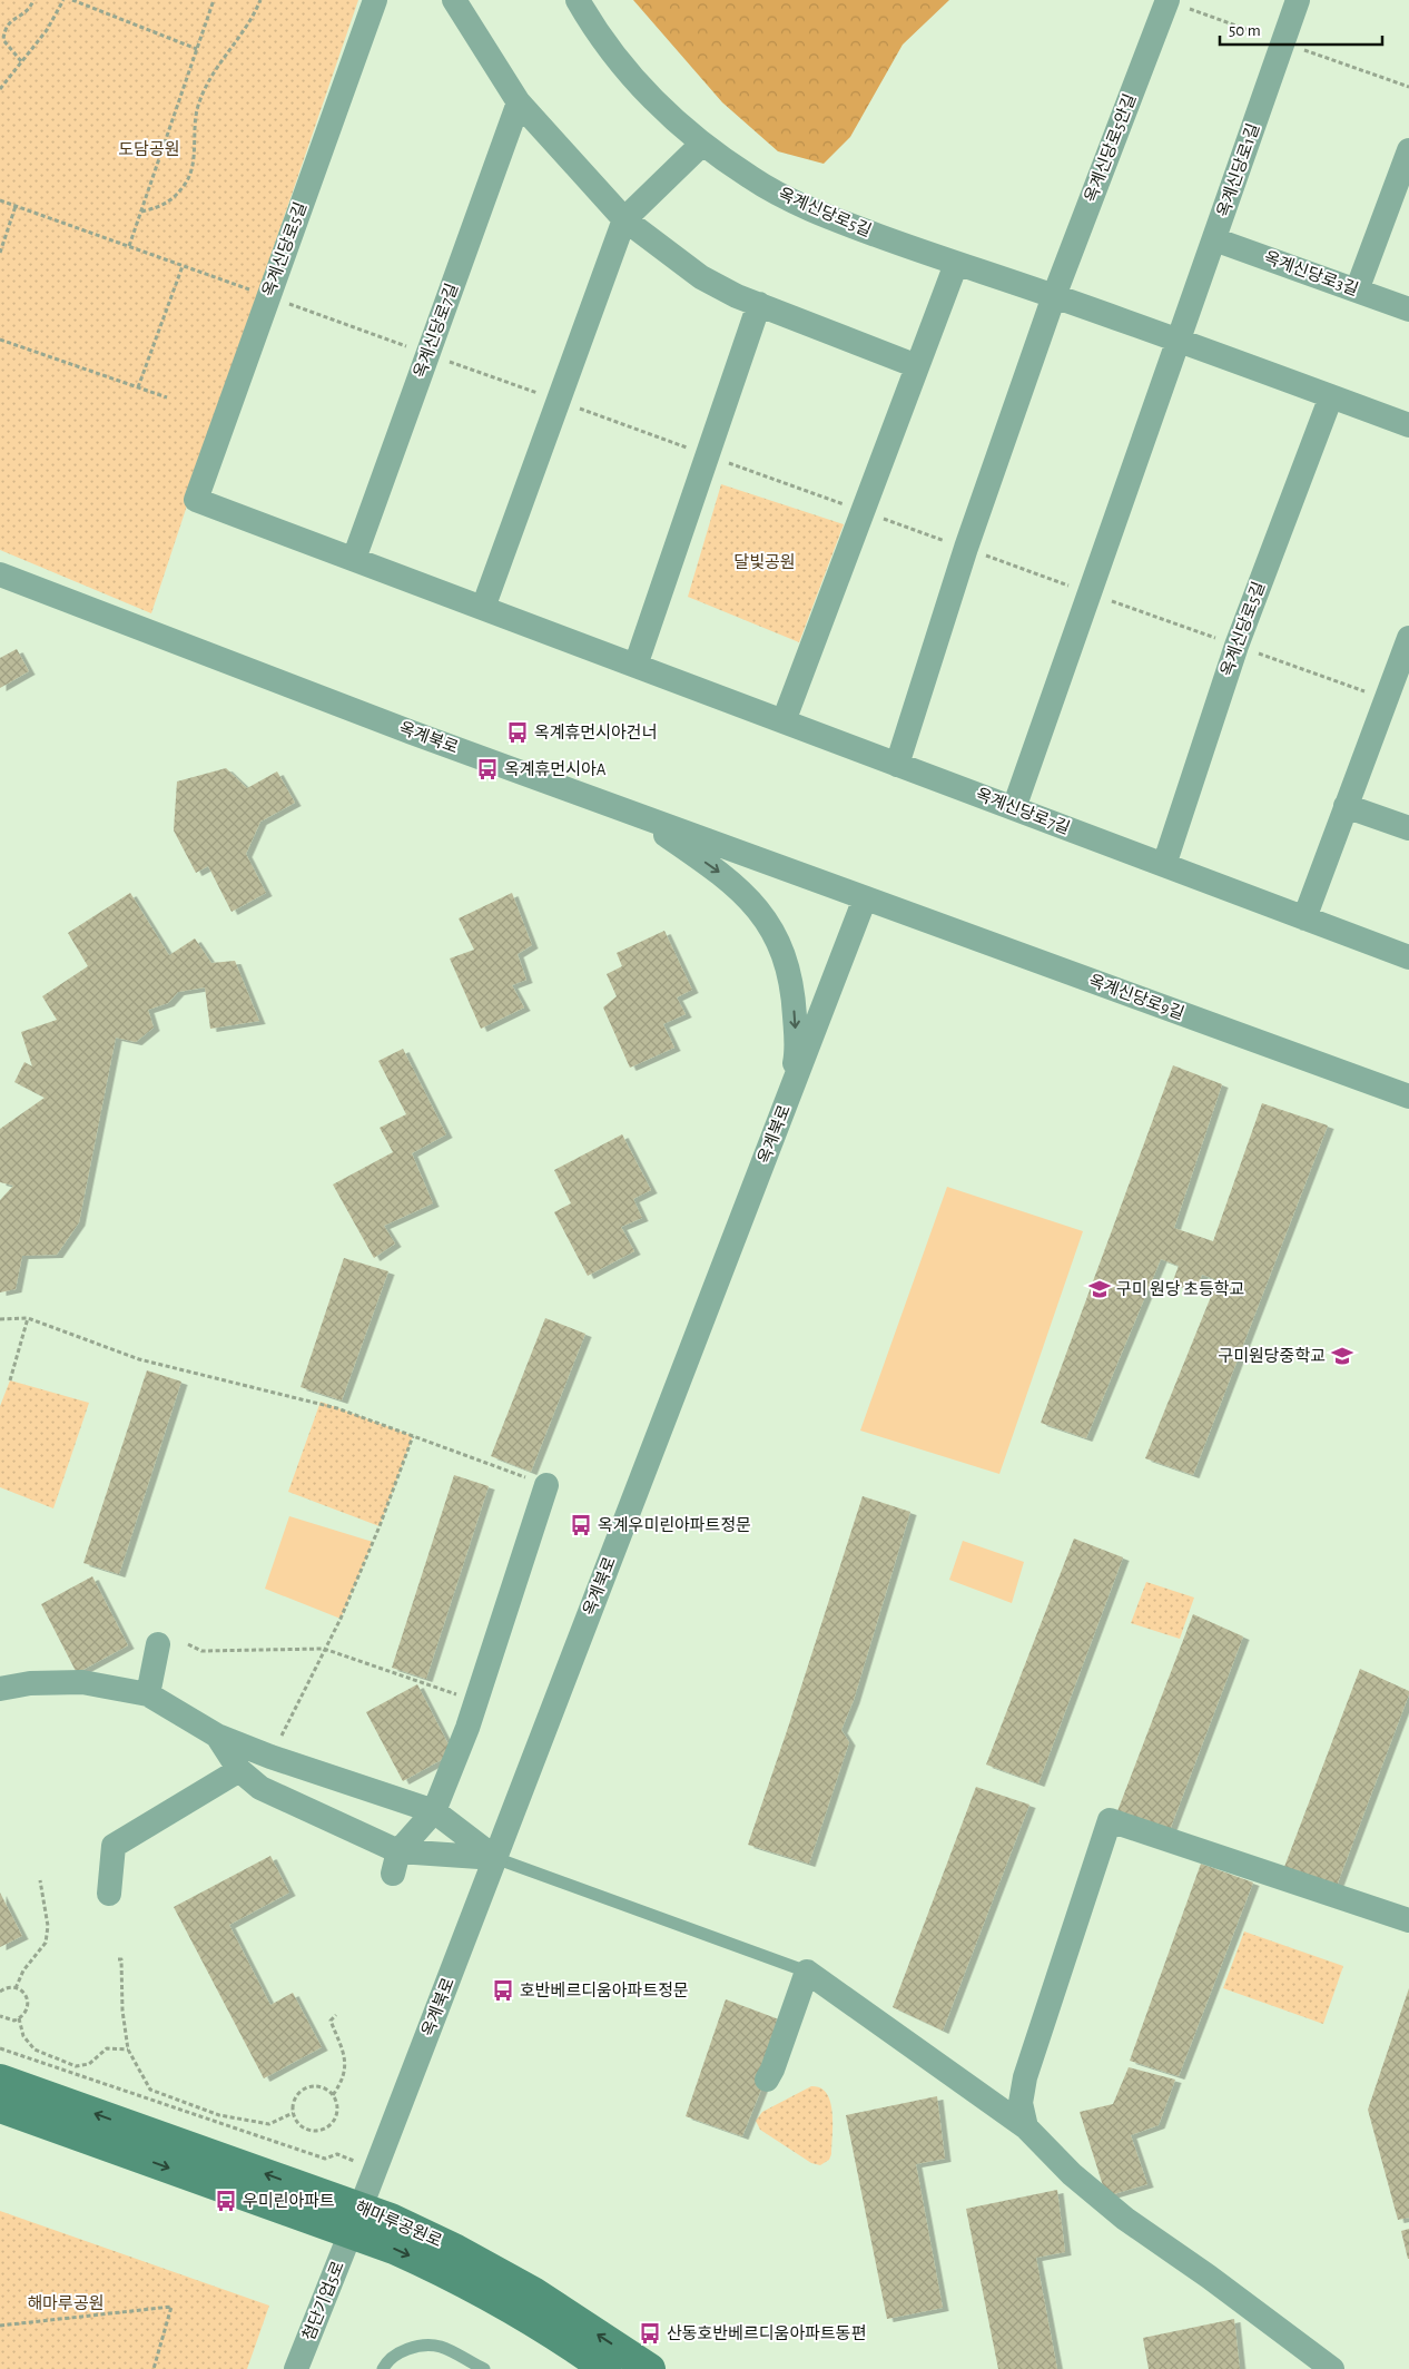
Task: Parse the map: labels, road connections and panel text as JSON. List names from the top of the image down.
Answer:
{
  "streets": {
    "street": [
      "옥계신당로5안길",
      "옥계신당로1길",
      "옥계신당로5길",
      "옥계신당로3길",
      "옥계신당로7길",
      "옥계북로",
      "옥계신당로9길",
      "해마루공원로",
      "첨단기업5로"
    ]
  },
  "crossings": [
    ["옥계신당로5안길", "옥계신당로5길"],
    ["옥계신당로1길", "옥계신당로5길"],
    ["옥계신당로1길", "옥계신당로3길"],
    ["옥계신당로5길", "옥계신당로7길"],
    ["옥계북로", "옥계신당로9길"],
    ["옥계북로", "해마루공원로"],
    ["옥계북로", "첨단기업5로"],
    ["해마루공원로", "첨단기업5로"]
  ],
  "parks": ["도담공원", "달빛공원", "해마루공원"],
  "places": {
    "bus stop": [
      "옥계휴먼시아건너",
      "옥계휴먼시아A",
      "옥계우미린아파트정문",
      "호반베르디움아파트정문",
      "우미린아파트",
      "산동호반베르디움아파트동편"
    ],
    "school or university": ["구미 원당 초등학교", "구미원당중학교"]
  },
  "scale_bar": "50 m"
}
